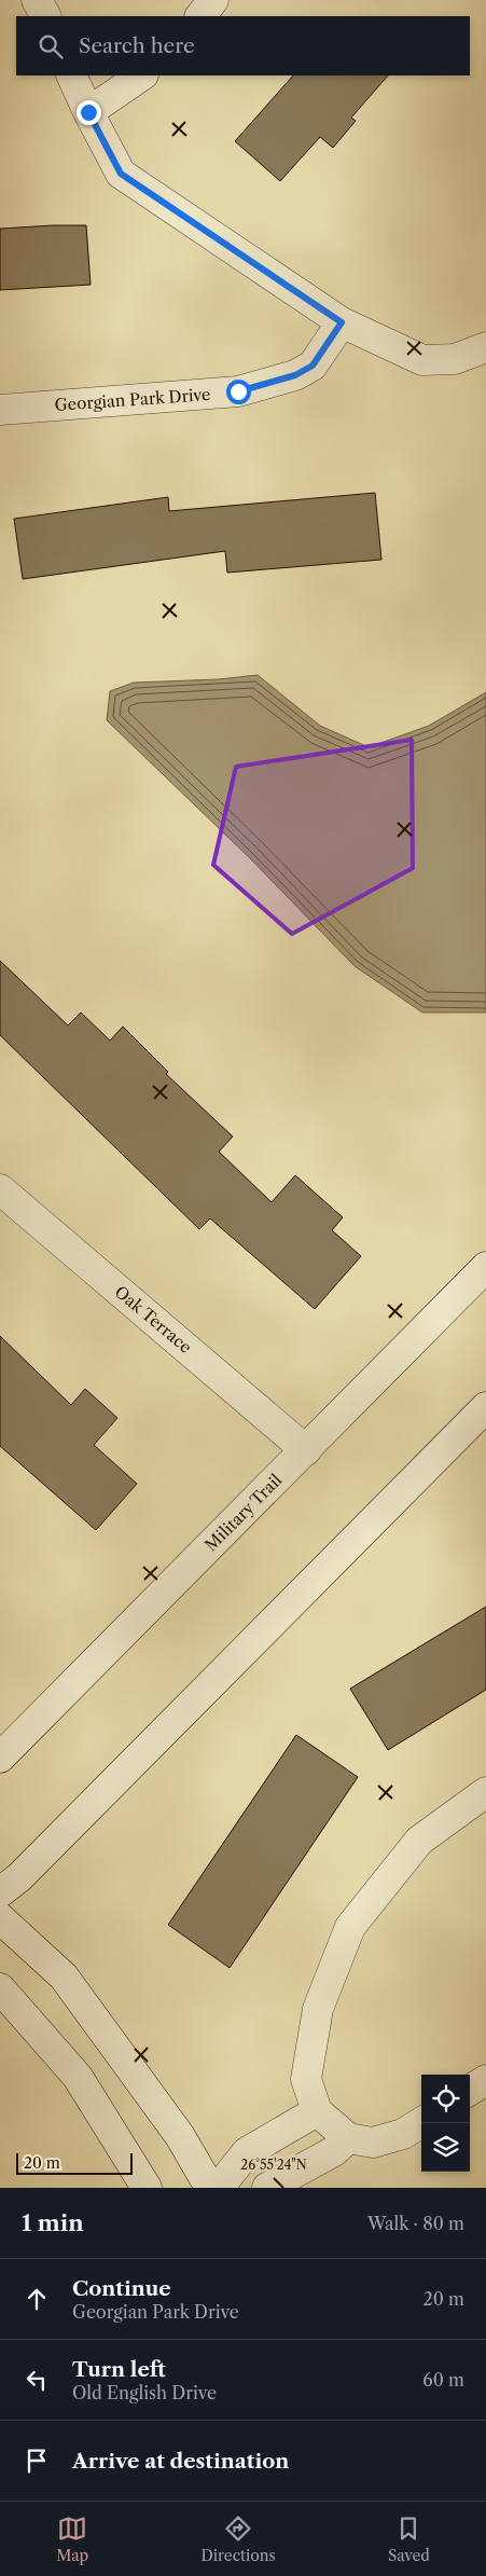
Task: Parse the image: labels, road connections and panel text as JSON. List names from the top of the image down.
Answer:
{
  "streets": {
    "street": ["Georgian Park Drive", "Oak Terrace", "Military Trail"]
  },
  "crossings": [
    ["Oak Terrace", "Military Trail"]
  ],
  "scale_bar": "20 m",
  "page": {
    "search": "Search here",
    "scale": "20 m",
    "heading": ["1 min", "Walk · 80 m"],
    "list": [
      ["Continue", "Georgian Park Drive", "20 m"],
      ["Turn left", "Old English Drive", "60 m"],
      "Arrive at destination"
    ],
    "nav": ["Map", "Directions", "Saved"]
  },
  "coordinates": ["26°55'24\"N"]
}
